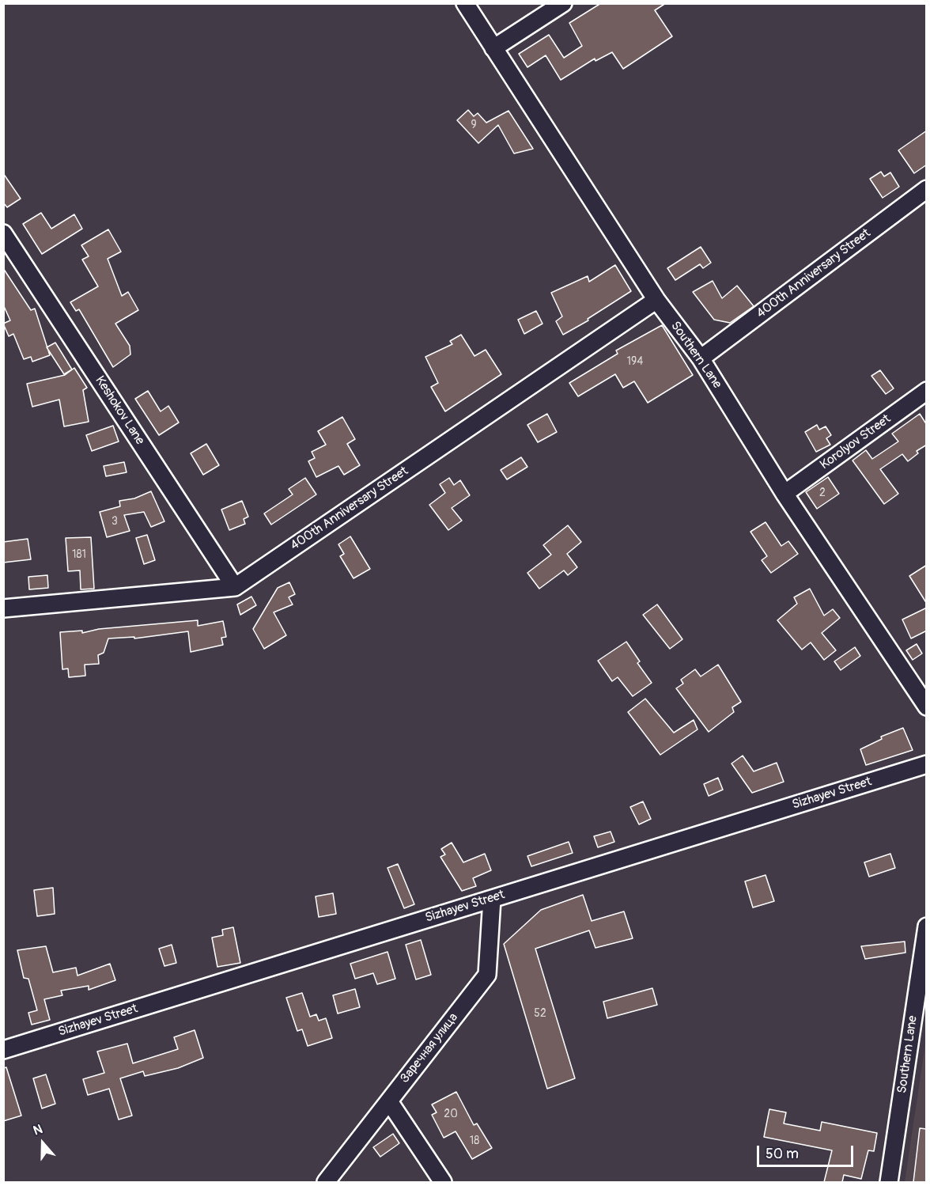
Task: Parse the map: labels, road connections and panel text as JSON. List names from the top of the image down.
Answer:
{
  "streets": {
    "street": [
      "400th Anniversary Street",
      "Southern Lane",
      "Keshokov Lane",
      "Korolyov Street",
      "Sizhayev Street",
      "Заречная улица"
    ]
  },
  "crossings": [
    ["400th Anniversary Street", "Southern Lane"],
    ["400th Anniversary Street", "Keshokov Lane"],
    ["Southern Lane", "Korolyov Street"],
    ["Sizhayev Street", "Заречная улица"]
  ],
  "house_numbers": [
    "9",
    "194",
    "2",
    "3",
    "181",
    "52",
    "20",
    "18"
  ],
  "scale_bar": "50 m",
  "north": "top"
}
